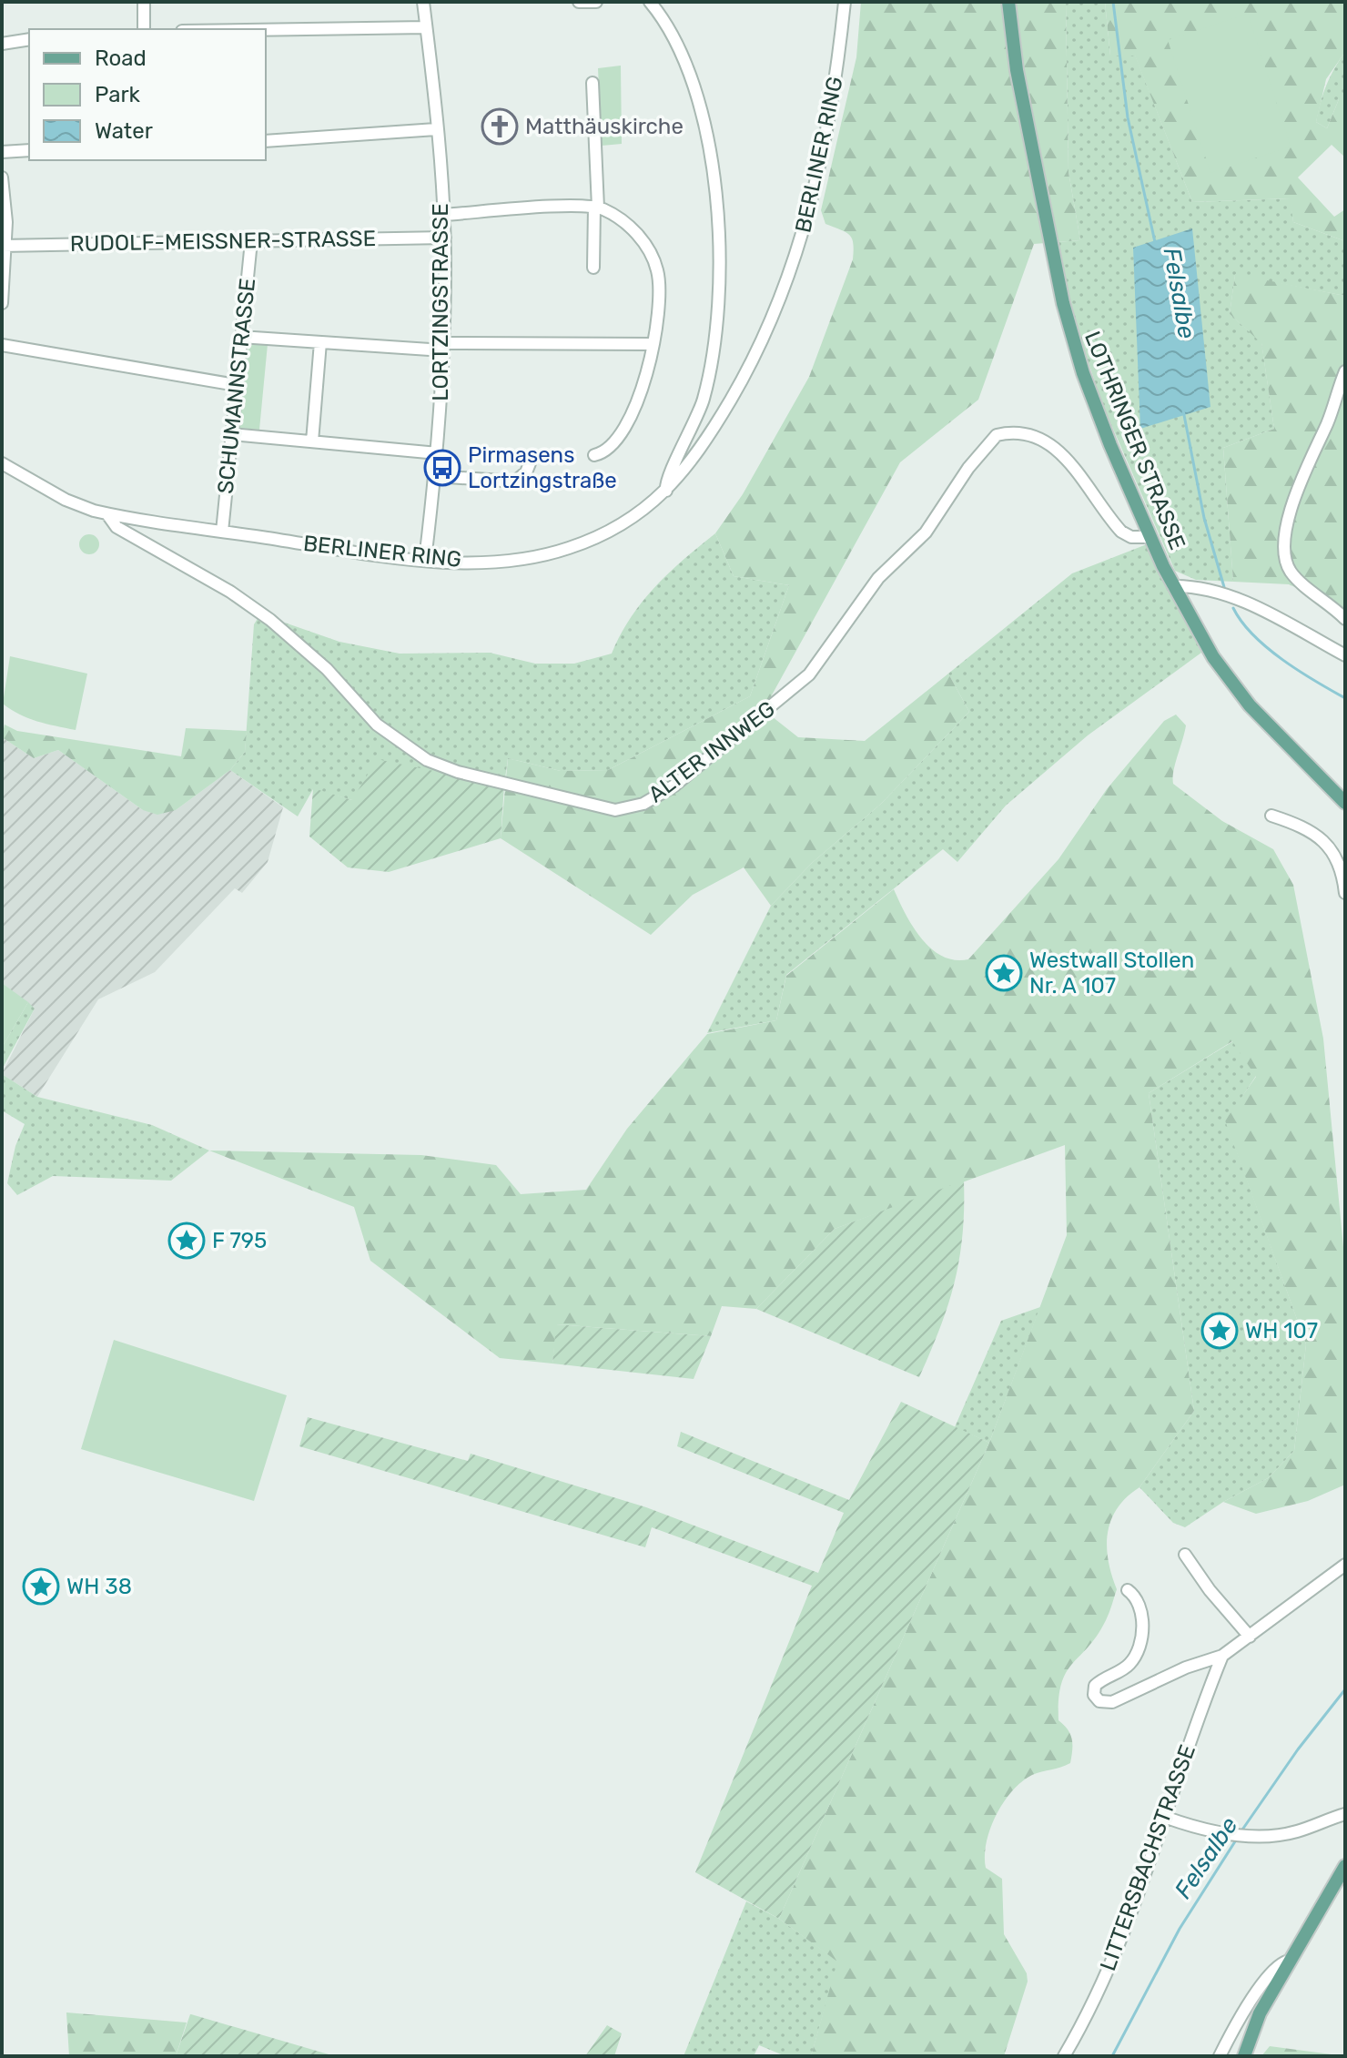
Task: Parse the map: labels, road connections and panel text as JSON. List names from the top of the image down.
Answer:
{
  "streets": {
    "main road": ["LOTHRINGER STRASSE"],
    "street": [
      "BERLINER RING",
      "RUDOLF-MEISSNER-STRASSE",
      "LORTZINGSTRASSE",
      "SCHUMANNSTRASSE",
      "ALTER INNWEG",
      "LITTERSBACHSTRASSE"
    ]
  },
  "crossings": [
    ["BERLINER RING", "LORTZINGSTRASSE"],
    ["BERLINER RING", "SCHUMANNSTRASSE"],
    ["BERLINER RING", "ALTER INNWEG"],
    ["RUDOLF-MEISSNER-STRASSE", "LORTZINGSTRASSE"],
    ["RUDOLF-MEISSNER-STRASSE", "SCHUMANNSTRASSE"],
    ["LOTHRINGER STRASSE", "ALTER INNWEG"]
  ],
  "water": ["Felsalbe"],
  "places": {
    "church": ["Matthäuskirche"],
    "bus stop": ["Pirmasens Lortzingstraße"],
    "place": [
      "Westwall Stollen Nr. A 107",
      "F 795",
      "WH 107",
      "WH 38"
    ]
  },
  "legend": ["Road", "Park", "Water"]
}
